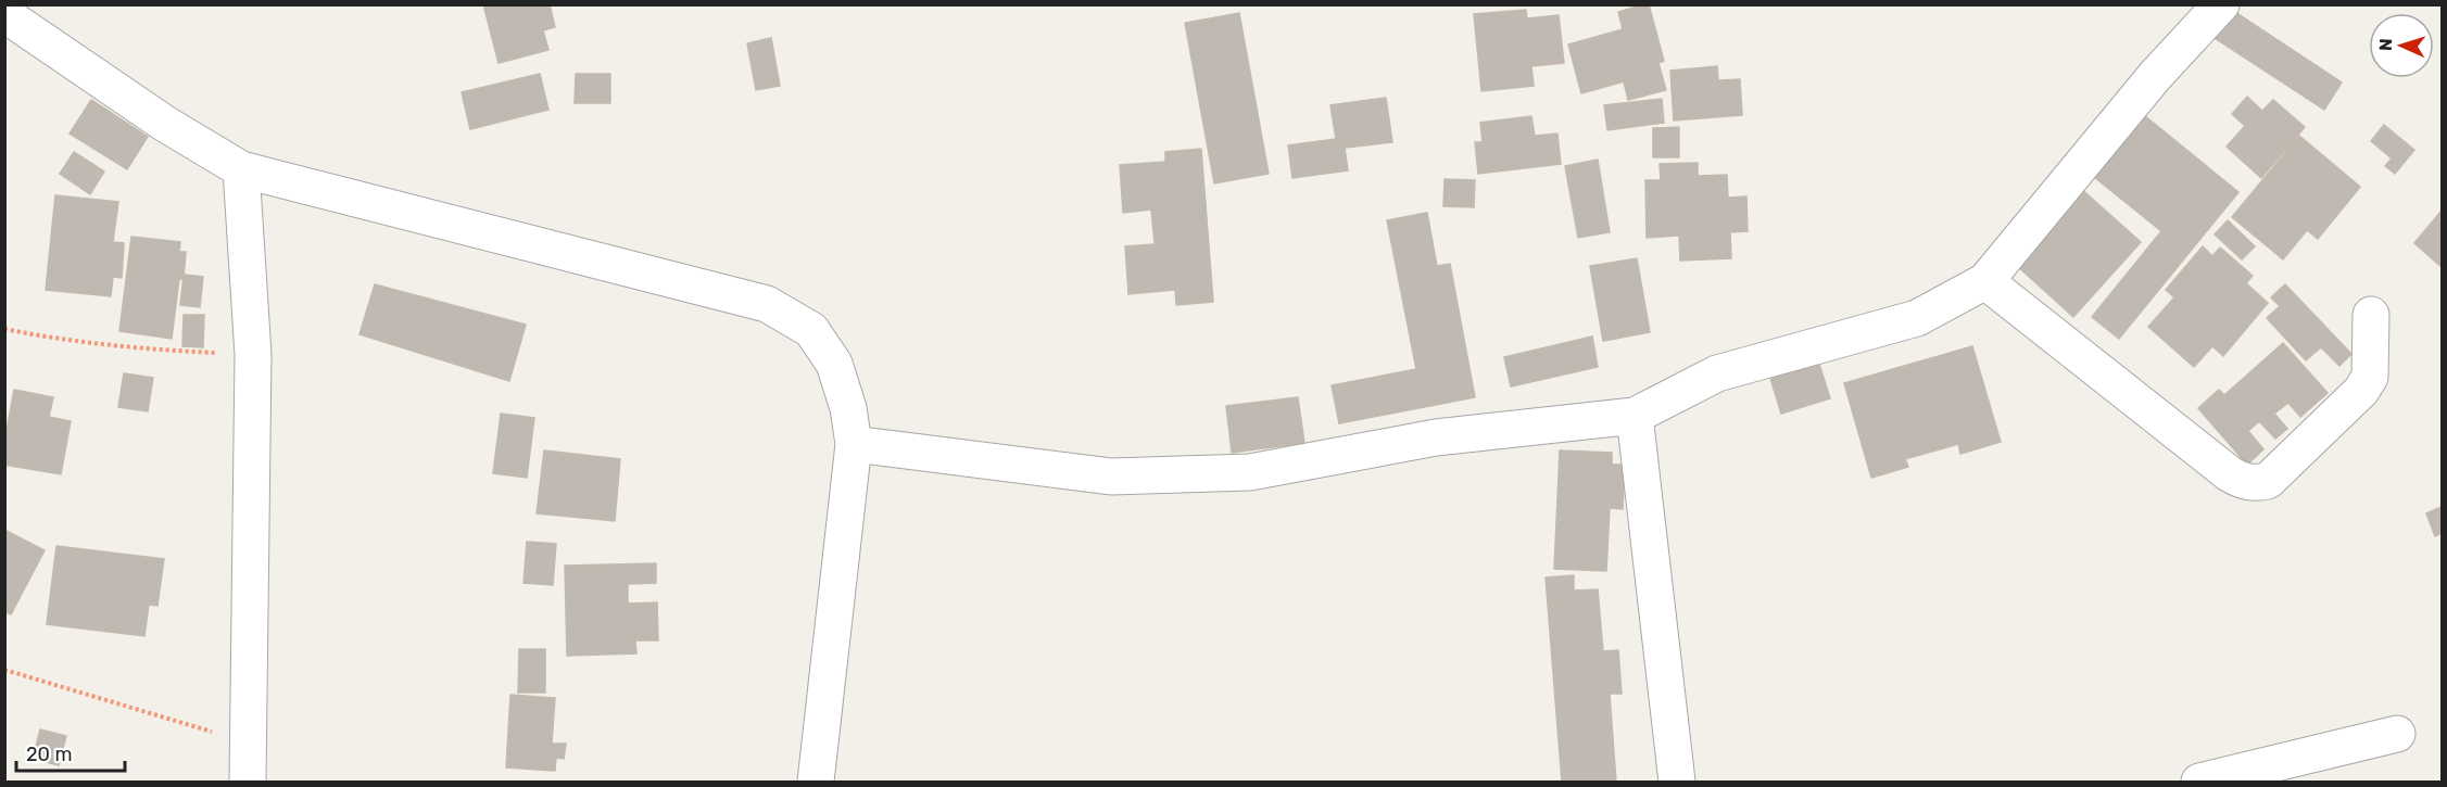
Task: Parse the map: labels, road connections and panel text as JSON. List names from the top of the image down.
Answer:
{
  "scale_bar": "20 m",
  "north": "left"
}
